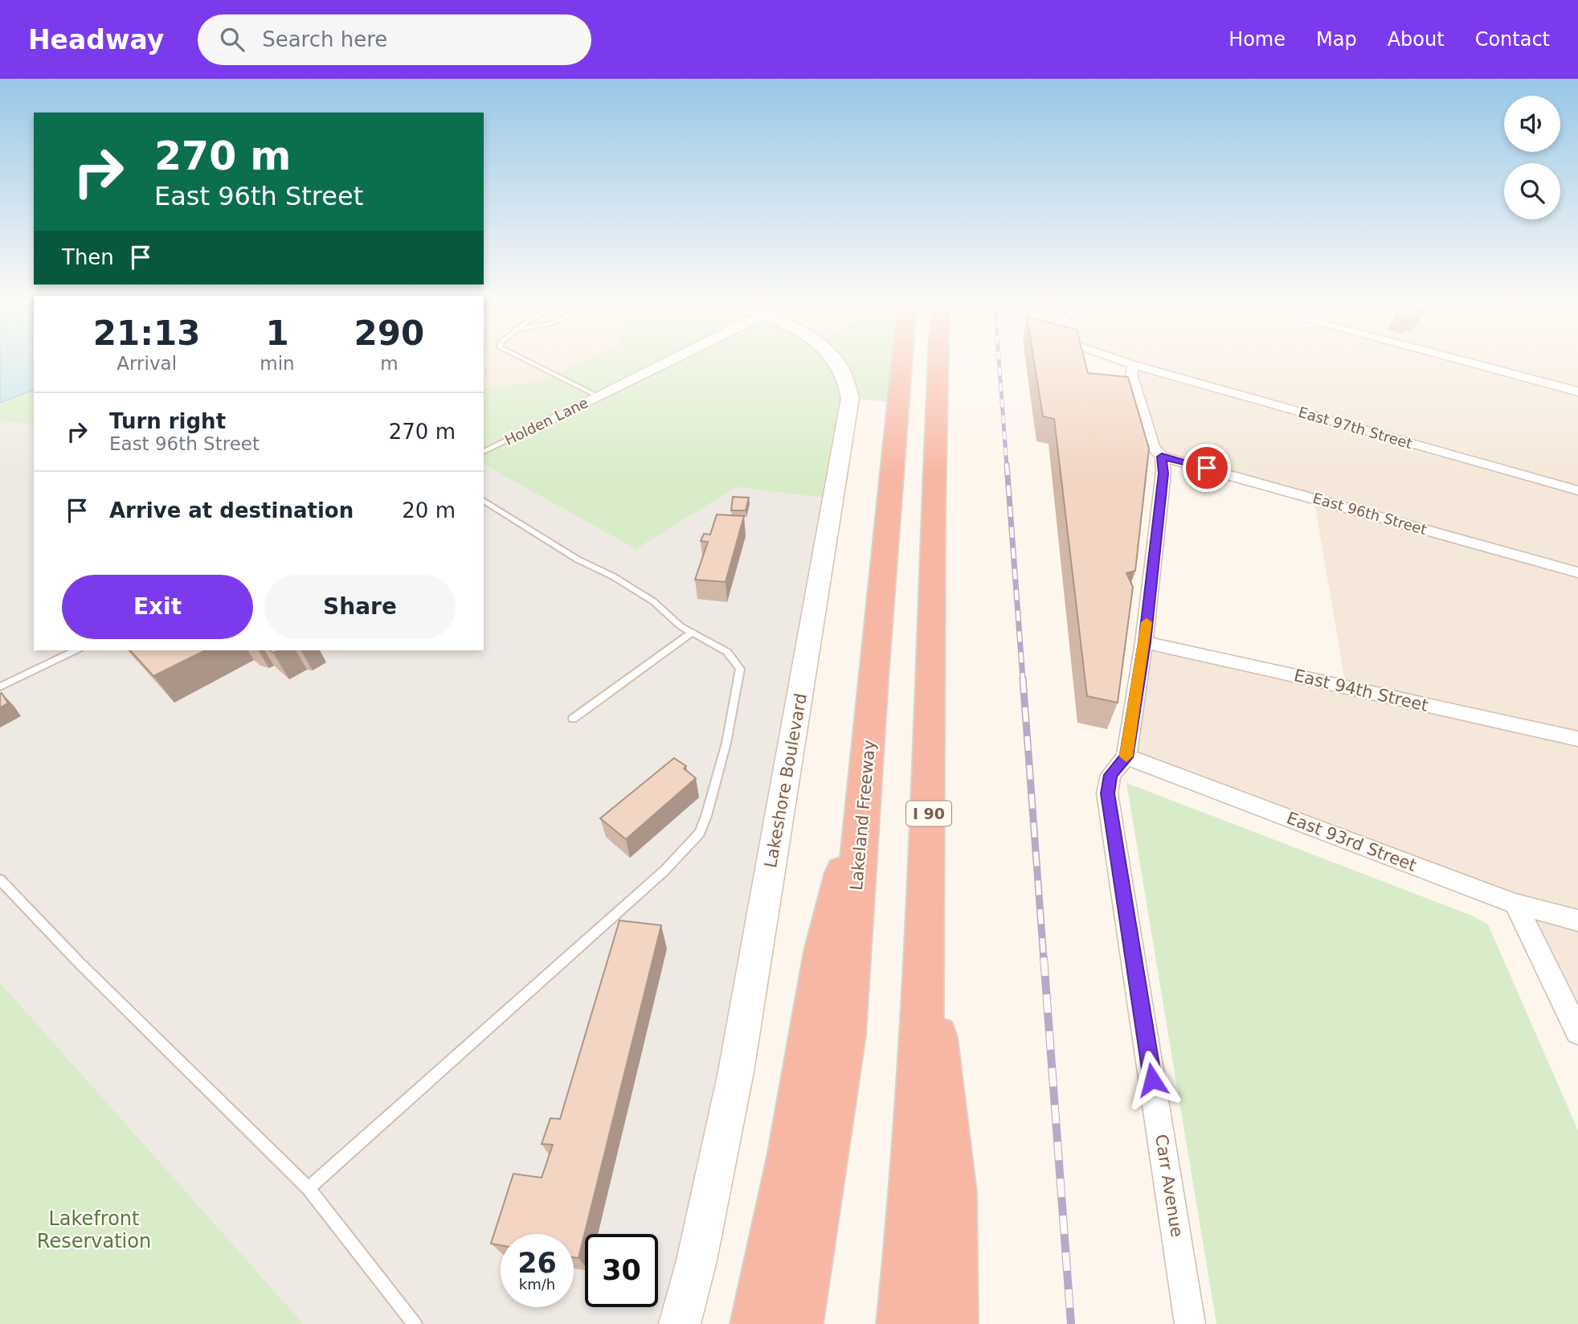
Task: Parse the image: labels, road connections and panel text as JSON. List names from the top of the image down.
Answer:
{
  "streets": {
    "highway": ["I 90", "Lakeland Freeway"],
    "street": [
      "Holden Lane",
      "East 97th Street",
      "East 96th Street",
      "East 94th Street",
      "Lakeshore Boulevard",
      "East 93rd Street",
      "Carr Avenue"
    ]
  },
  "crossings": [
    ["East 97th Street", "Carr Avenue"],
    ["East 96th Street", "Carr Avenue"],
    ["East 94th Street", "Carr Avenue"],
    ["East 93rd Street", "Carr Avenue"]
  ],
  "parks": ["Lakefront Reservation"],
  "page": {
    "header": "Headway",
    "search": "Search here",
    "nav": [
      "Home",
      "Map",
      "About",
      "Contact"
    ],
    "turn": ["270 m", "East 96th Street"],
    "then": "Then",
    "eta": [
      "21:13",
      "Arrival",
      "1",
      "min",
      "290",
      "m"
    ],
    "list": [
      {
        "name": "Turn right",
        "note": "East 96th Street",
        "value": "270 m"
      },
      {
        "name": "Arrive at destination",
        "value": "20 m"
      }
    ],
    "buttons": ["Exit", "Share"],
    "speed": "26 km/h",
    "limit": "30"
  }
}
